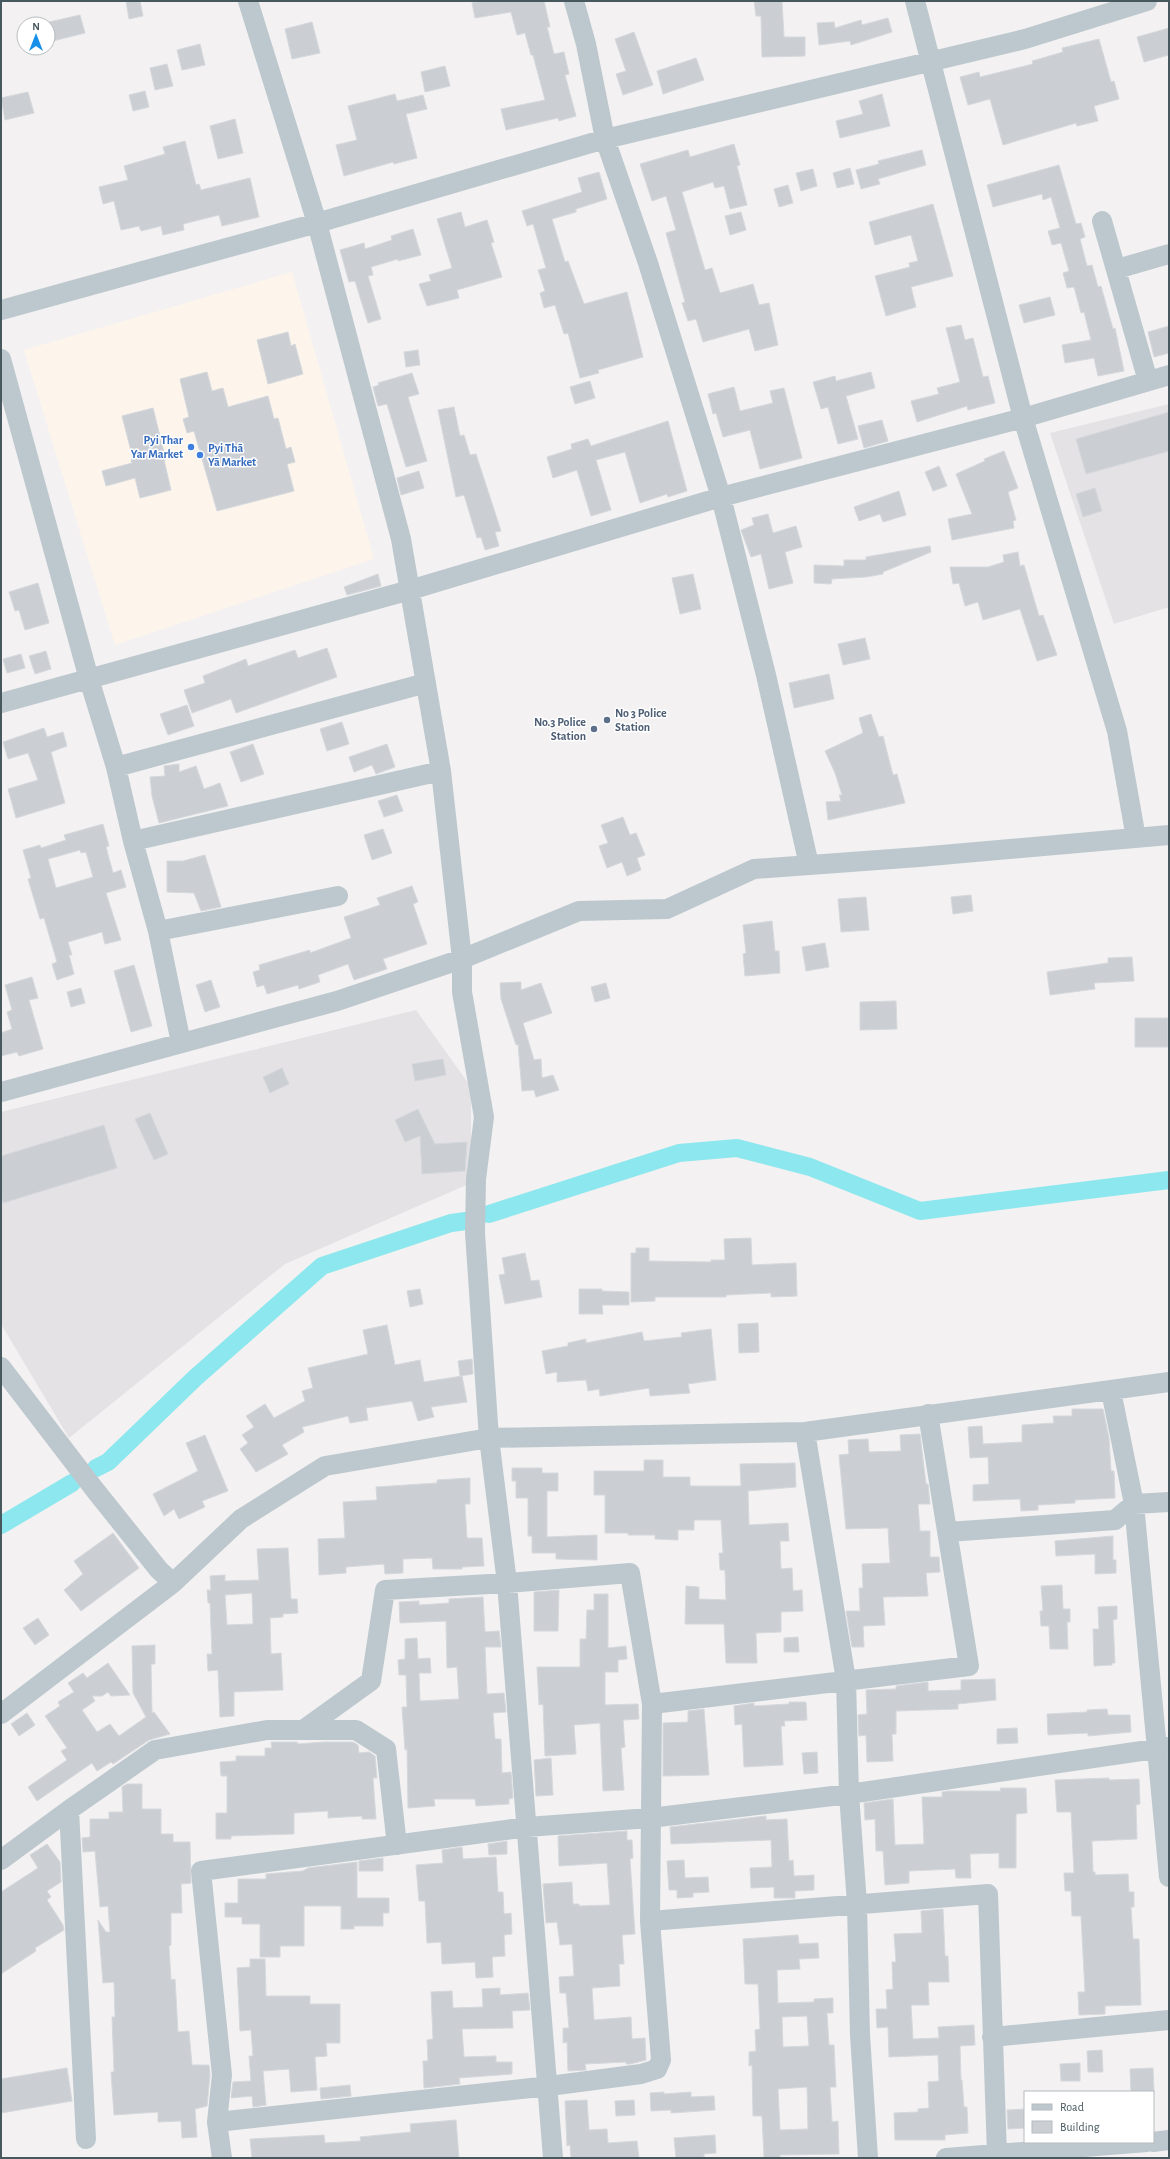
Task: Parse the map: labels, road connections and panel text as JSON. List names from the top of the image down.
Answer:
{
  "places": [
    "Pyi Thar Yar Market",
    "Pyi Thā Yā Market",
    "No 3 Police Station",
    "No.3 Police Station"
  ],
  "legend": ["Road", "Building"],
  "north": "top"
}
